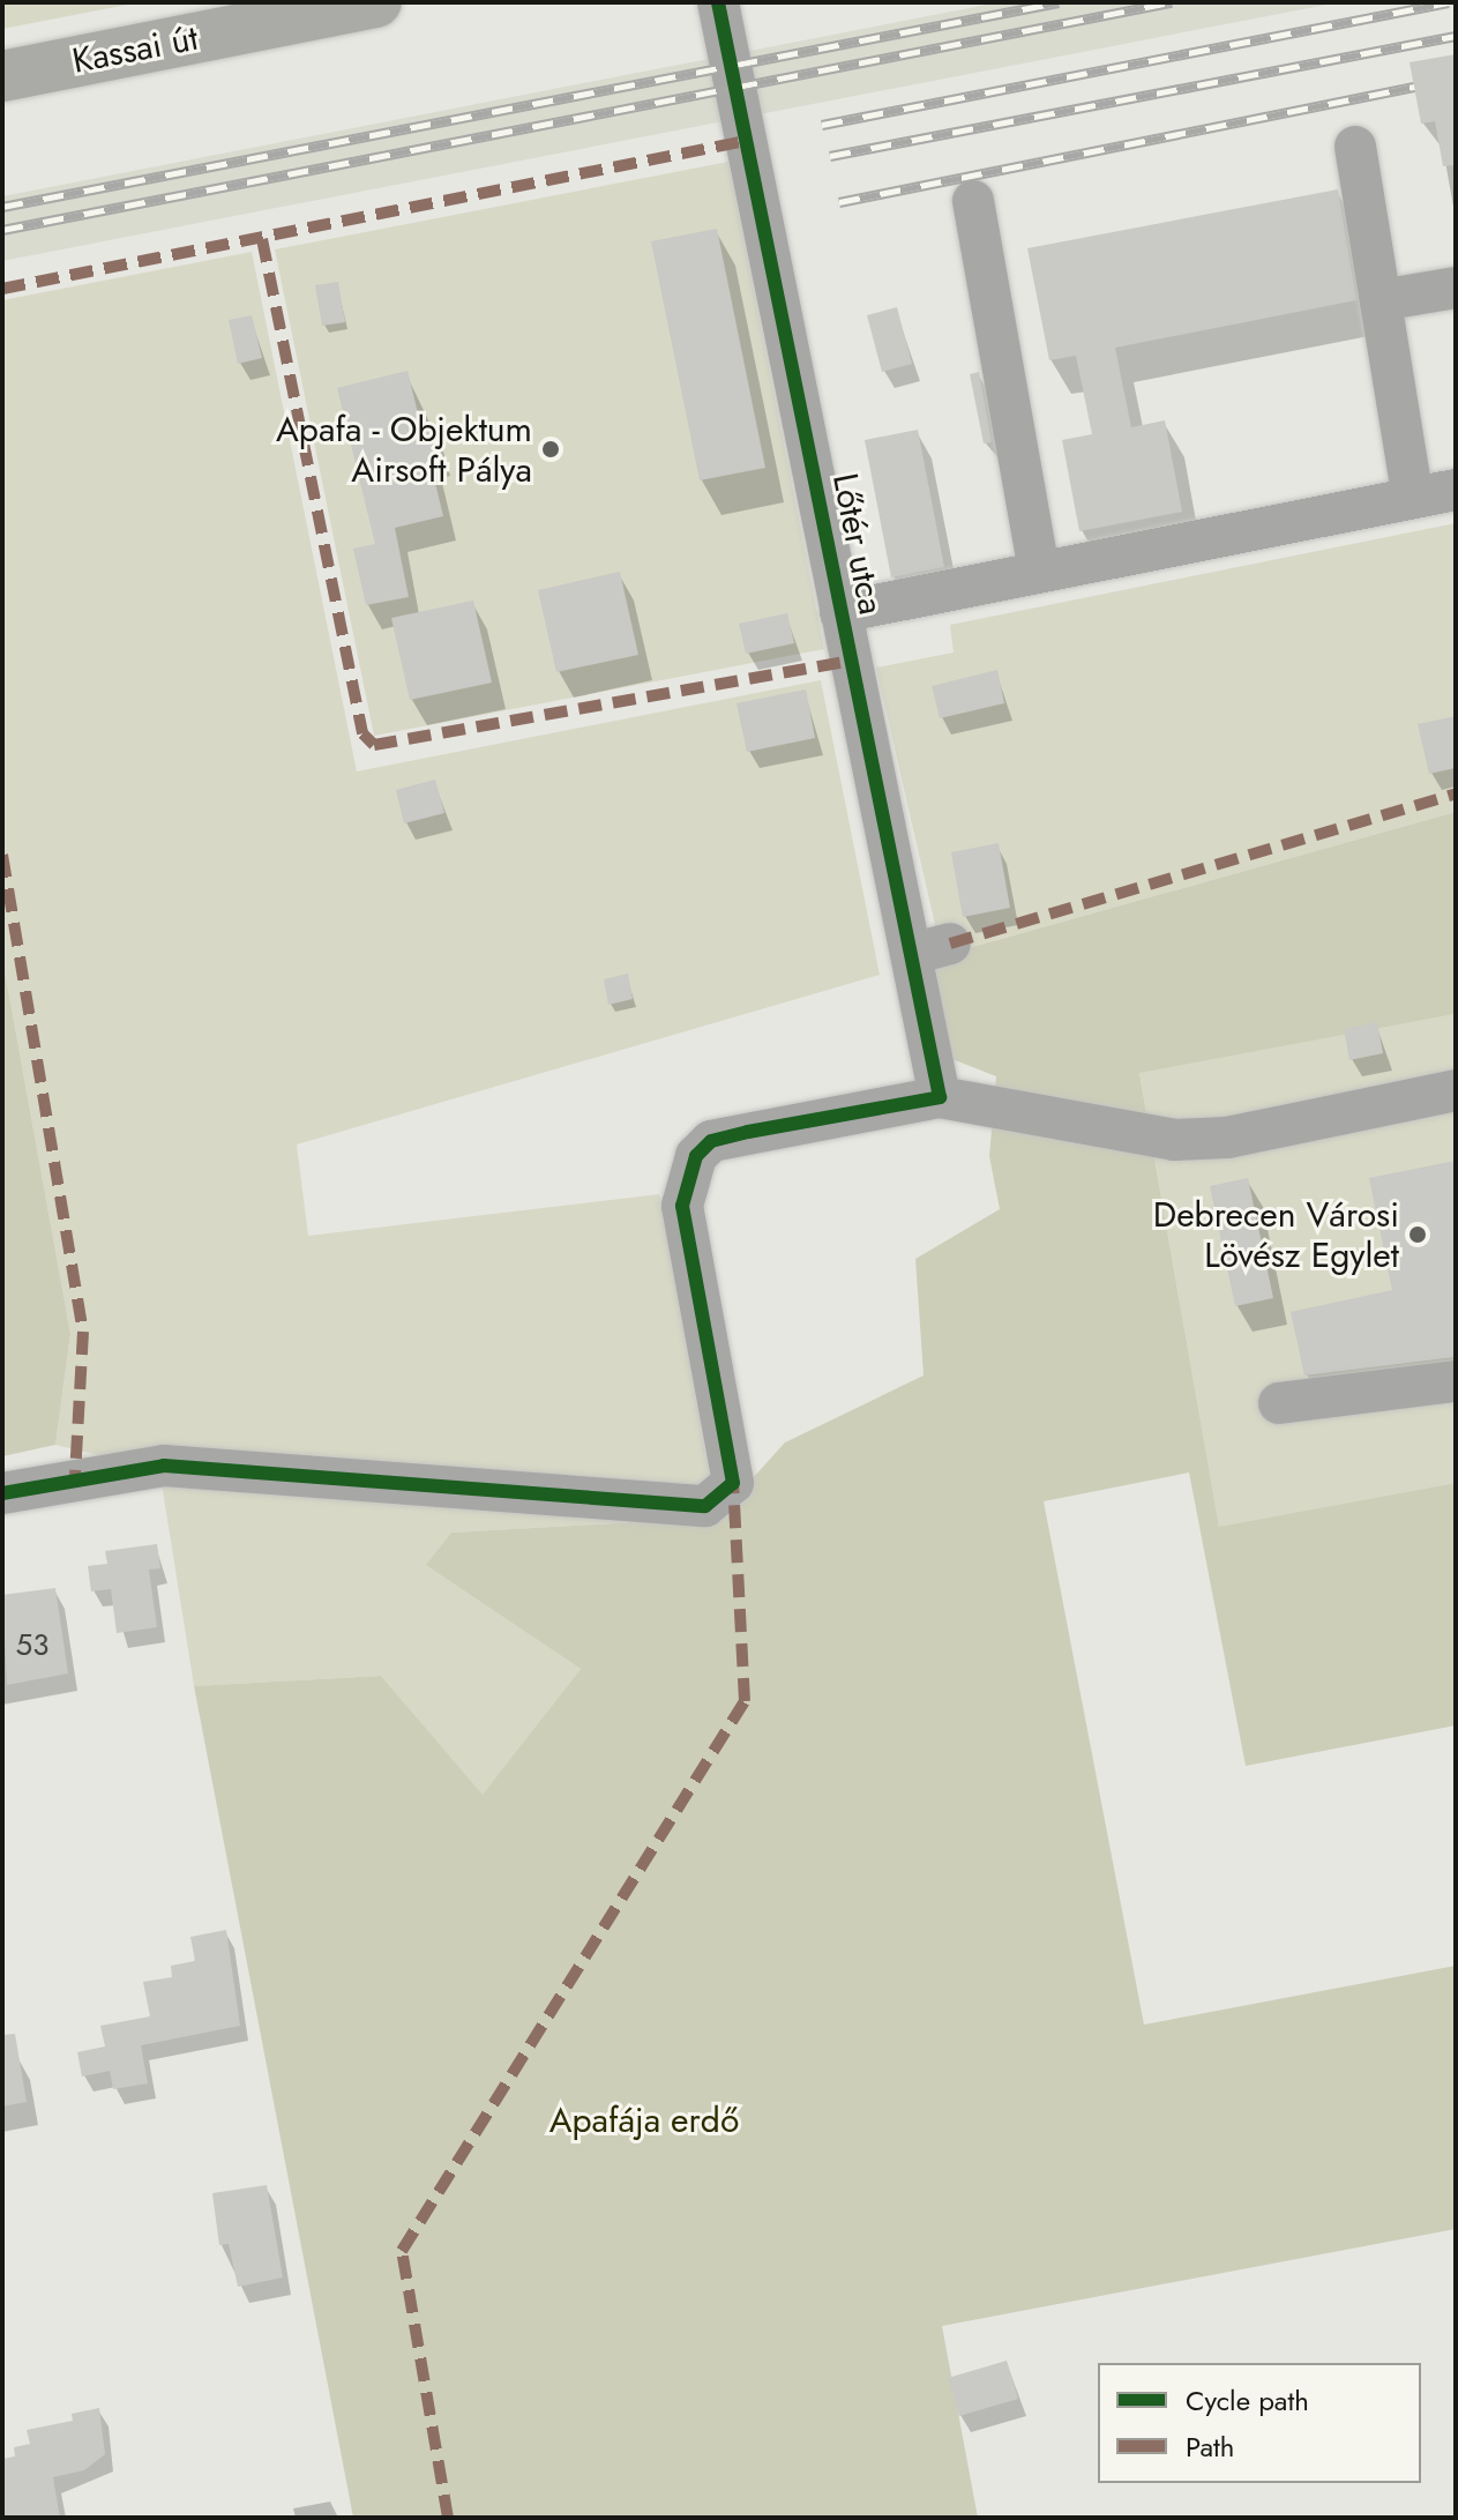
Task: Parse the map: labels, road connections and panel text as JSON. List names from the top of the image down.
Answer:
{
  "streets": {
    "main road": ["Kassai út"],
    "street": ["Lőtér utca"]
  },
  "parks": ["Apafája erdő"],
  "places": ["Apafa - Objektum Airsoft Pálya", "Debrecen Városi Lövész Egylet"],
  "house_numbers": ["53"],
  "legend": ["Cycle path", "Path"]
}
